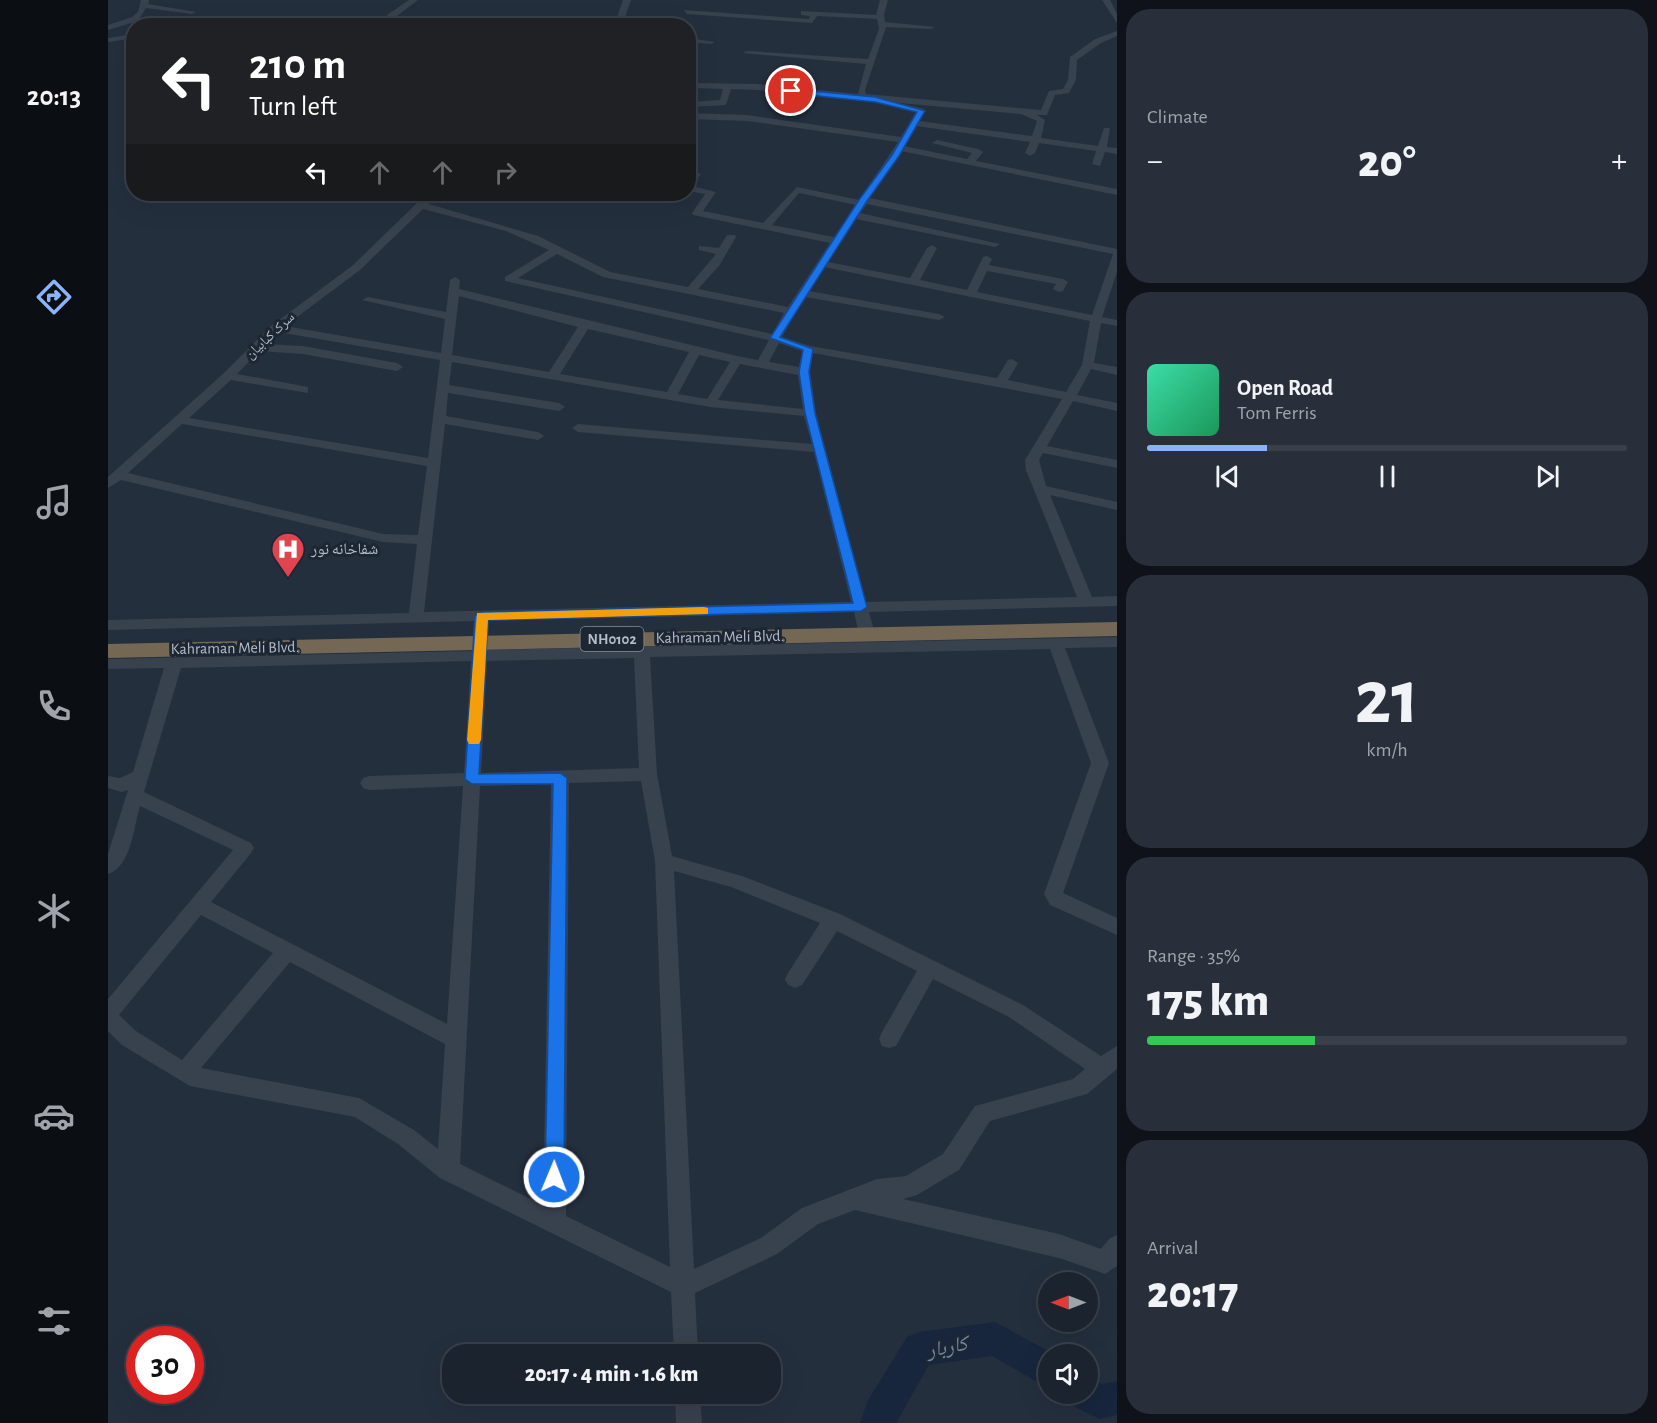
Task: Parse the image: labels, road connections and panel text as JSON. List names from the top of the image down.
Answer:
{
  "streets": {
    "highway": ["Kahraman Meli Blvd.", "NH0102"],
    "street": ["سرک کبابیان"]
  },
  "water": ["کاربار"],
  "places": {
    "hospital": ["شفاخانه نور"]
  },
  "north": "left",
  "page": {
    "tabs": "20:13",
    "tile": [
      "Climate",
      ["21", "km/h"],
      ["Range · 35%", "175 km"],
      ["Arrival", "20:17"]
    ],
    "turn": ["210 m", "Turn left"],
    "heat": ["−", "20°", "+"],
    "song": ["Open Road", "Tom Ferris"],
    "limit": "30",
    "trip": "20:17 · 4 min · 1.6 km"
  }
}
